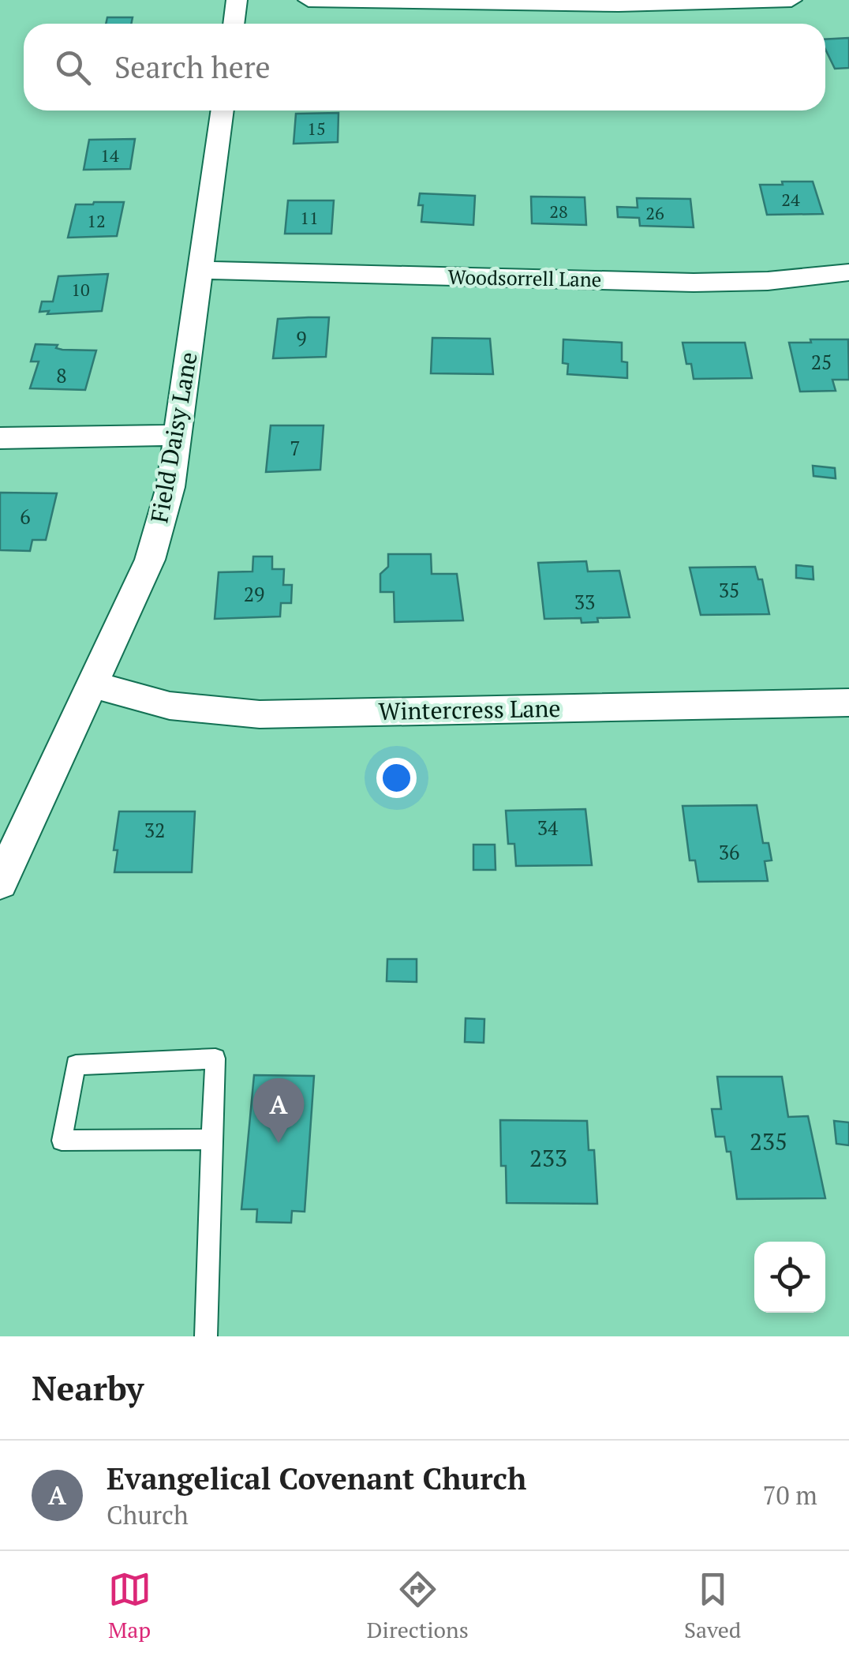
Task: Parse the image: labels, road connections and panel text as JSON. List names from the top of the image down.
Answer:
{
  "streets": {
    "street": ["Woodsorrell Lane", "Field Daisy Lane", "Wintercress Lane"]
  },
  "crossings": [
    ["Woodsorrell Lane", "Field Daisy Lane"],
    ["Field Daisy Lane", "Wintercress Lane"]
  ],
  "house_numbers": [
    "15",
    "14",
    "24",
    "28",
    "26",
    "11",
    "12",
    "10",
    "9",
    "25",
    "8",
    "7",
    "6",
    "35",
    "29",
    "33",
    "34",
    "32",
    "36",
    "235",
    "233"
  ],
  "page": {
    "search": "Search here",
    "pins": "A",
    "heading": "Nearby",
    "list": [
      {
        "mark": "A",
        "name": "Evangelical Covenant Church",
        "note": "Church",
        "value": "70 m"
      }
    ],
    "nav": ["Map", "Directions", "Saved"]
  }
}
